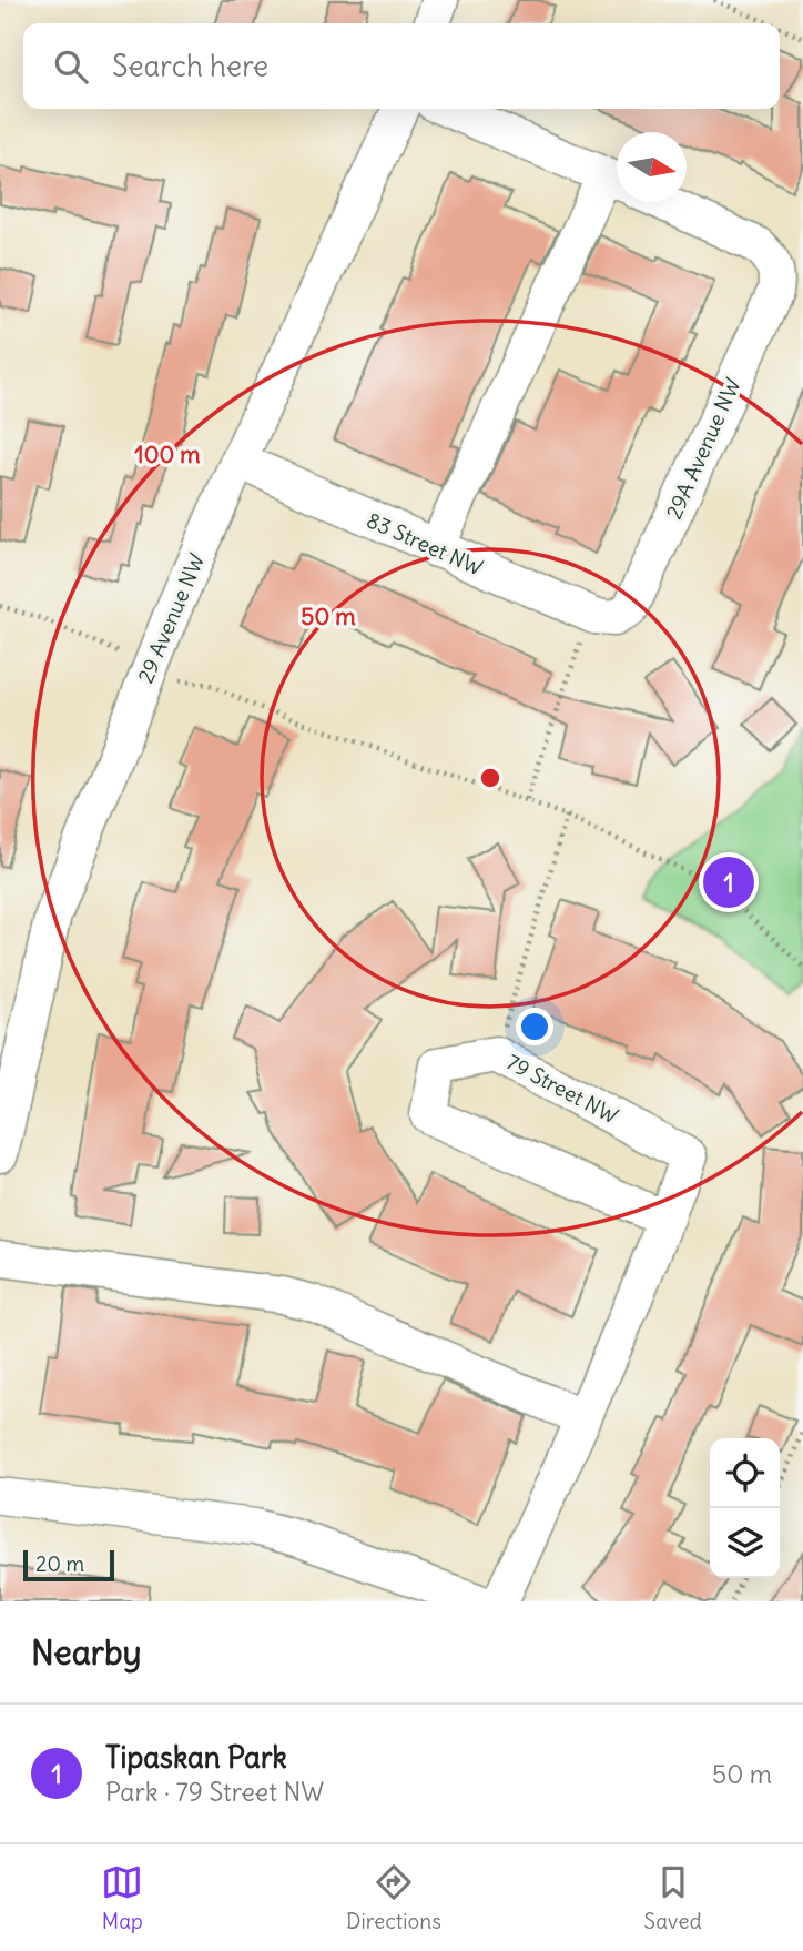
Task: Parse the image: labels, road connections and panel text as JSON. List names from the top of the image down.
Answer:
{
  "streets": {
    "street": [
      "29A Avenue NW",
      "83 Street NW",
      "29 Avenue NW",
      "79 Street NW"
    ]
  },
  "crossings": [
    ["29A Avenue NW", "83 Street NW"],
    ["83 Street NW", "29 Avenue NW"]
  ],
  "scale_bar": "20 m",
  "north": "right",
  "page": {
    "search": "Search here",
    "pins": "1",
    "scale": "20 m",
    "heading": "Nearby",
    "list": [
      {
        "mark": "1",
        "name": "Tipaskan Park",
        "note": "Park · 79 Street NW",
        "value": "50 m"
      }
    ],
    "nav": ["Map", "Directions", "Saved"]
  },
  "rings": ["100 m", "50 m"]
}
